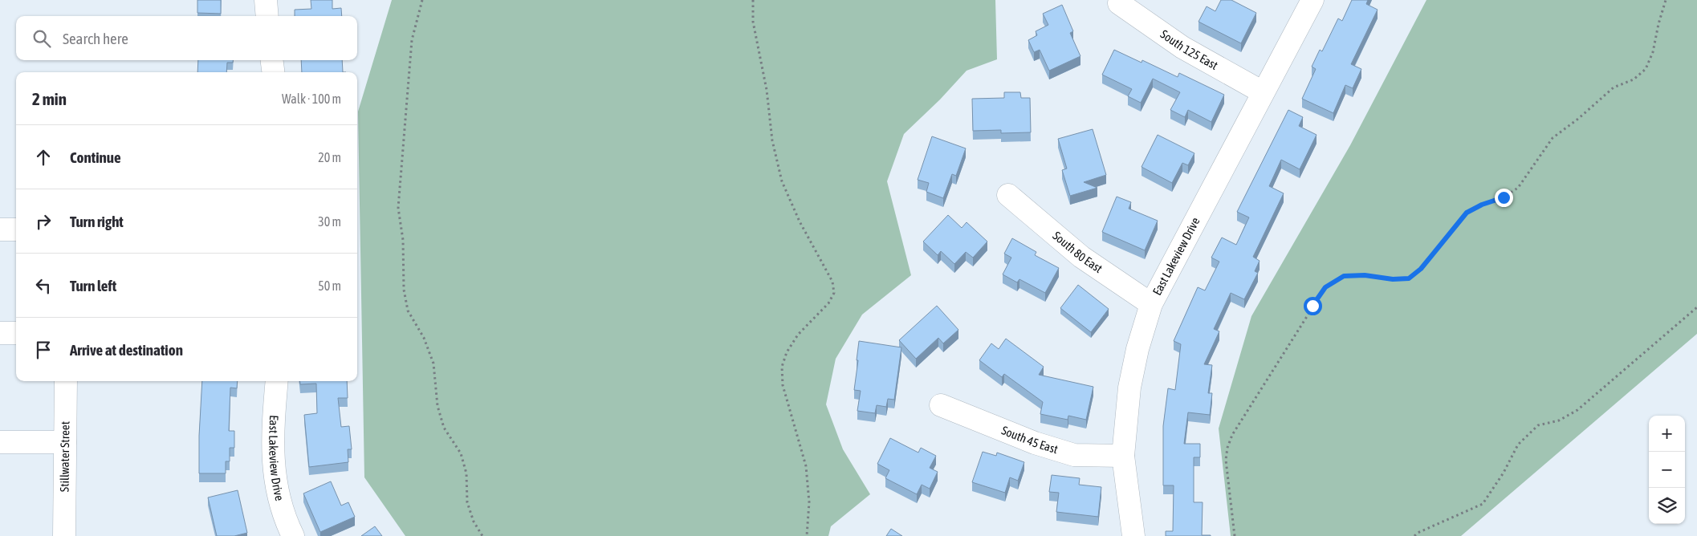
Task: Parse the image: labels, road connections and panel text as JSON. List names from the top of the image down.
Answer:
{
  "streets": {
    "street": [
      "South 125 East",
      "South 80 East",
      "East Lakeview Drive",
      "South 45 East",
      "Stillwater Street"
    ]
  },
  "crossings": [
    ["South 125 East", "East Lakeview Drive"],
    ["South 80 East", "East Lakeview Drive"],
    ["East Lakeview Drive", "South 45 East"]
  ],
  "page": {
    "search": "Search here",
    "heading": ["2 min", "Walk · 100 m"],
    "list": [
      ["Continue", "20 m"],
      ["Turn right", "30 m"],
      ["Turn left", "50 m"],
      "Arrive at destination"
    ],
    "map_buttons": ["+", "−"]
  }
}
